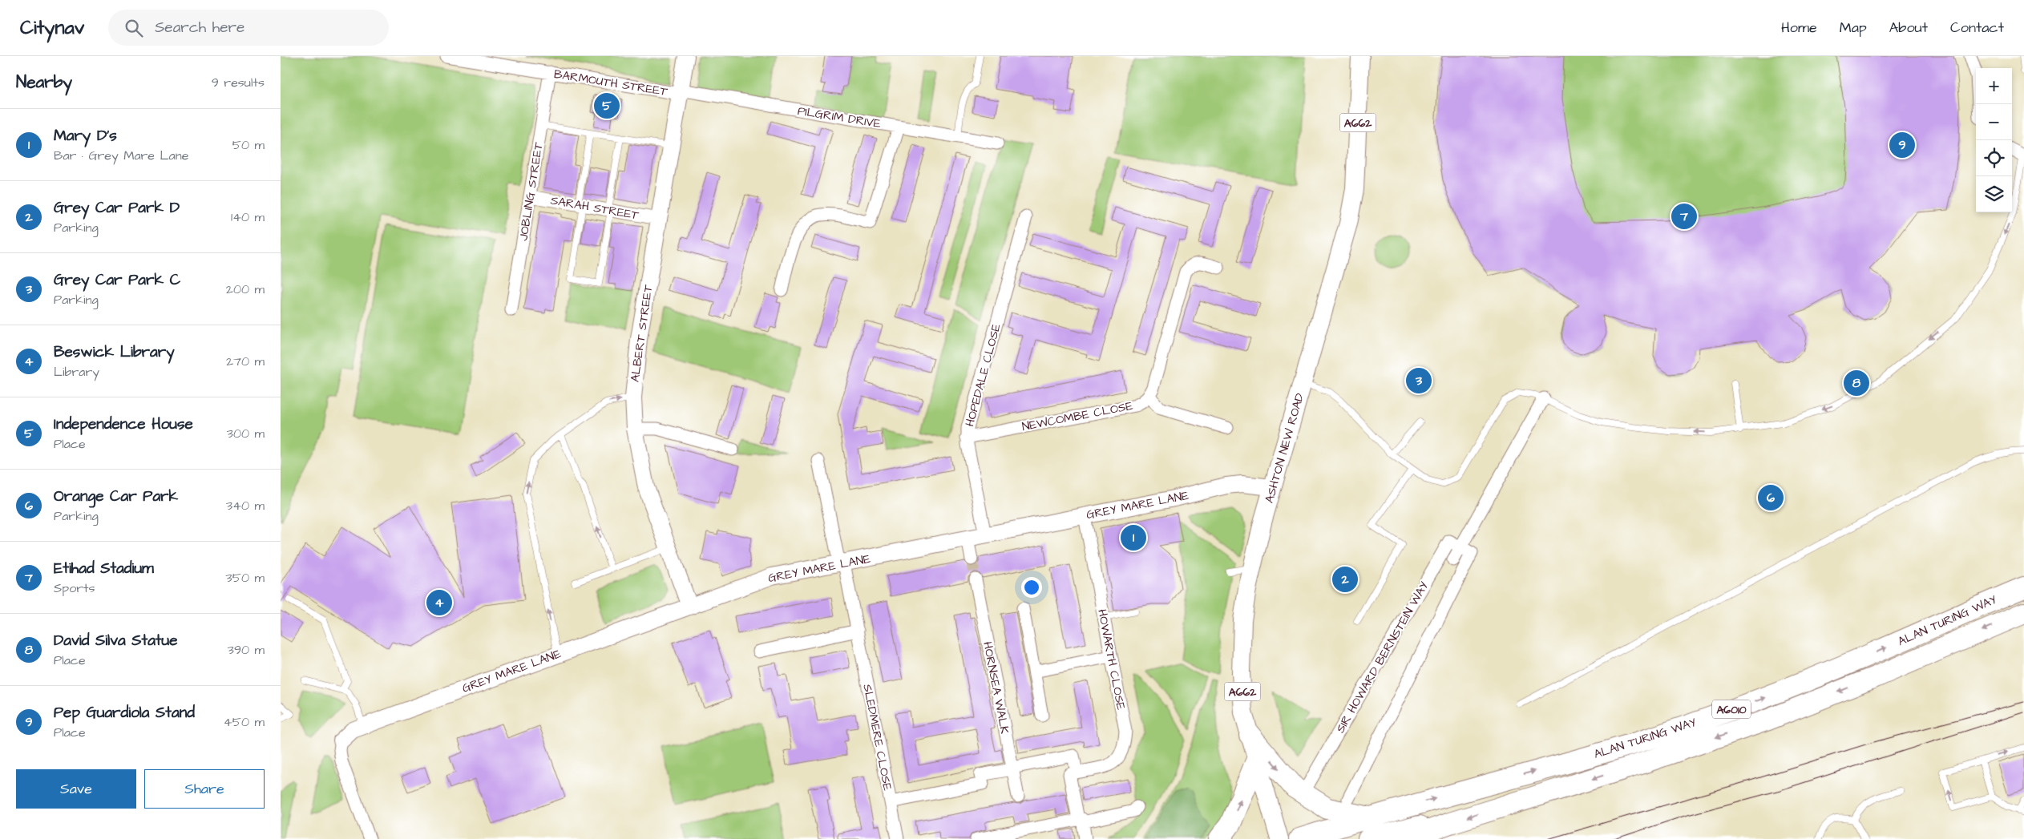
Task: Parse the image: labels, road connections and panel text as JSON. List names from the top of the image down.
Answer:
{
  "streets": {
    "highway": ["ALAN TURING WAY", "A6010"],
    "main road": ["A662", "ASHTON NEW ROAD"],
    "street": [
      "BARMOUTH STREET",
      "PILGRIM DRIVE",
      "JOBLING STREET",
      "SARAH STREET",
      "ALBERT STREET",
      "HOPEDALE CLOSE",
      "NEWCOMBE CLOSE",
      "GREY MARE LANE",
      "SIR HOWARD BERNSTEIN WAY",
      "HOWARTH CLOSE",
      "HORNSEA WALK",
      "SLEDMERE CLOSE"
    ]
  },
  "crossings": [
    ["BARMOUTH STREET", "PILGRIM DRIVE"],
    ["BARMOUTH STREET", "JOBLING STREET"],
    ["BARMOUTH STREET", "ALBERT STREET"],
    ["PILGRIM DRIVE", "ALBERT STREET"],
    ["JOBLING STREET", "SARAH STREET"],
    ["SARAH STREET", "ALBERT STREET"],
    ["ALBERT STREET", "GREY MARE LANE"],
    ["HOPEDALE CLOSE", "NEWCOMBE CLOSE"],
    ["HOPEDALE CLOSE", "GREY MARE LANE"],
    ["ASHTON NEW ROAD", "GREY MARE LANE"],
    ["GREY MARE LANE", "HOWARTH CLOSE"],
    ["GREY MARE LANE", "SLEDMERE CLOSE"],
    ["HOWARTH CLOSE", "SLEDMERE CLOSE"],
    ["HORNSEA WALK", "SLEDMERE CLOSE"]
  ],
  "page": {
    "header": "Citynav",
    "search": "Search here",
    "nav": [
      "Home",
      "Map",
      "About",
      "Contact"
    ],
    "heading": ["Nearby", "9 results"],
    "map_buttons": ["+", "−"],
    "pins": [
      "5",
      "9",
      "7",
      "3",
      "8",
      "6",
      "1",
      "2",
      "4"
    ],
    "list": [
      {
        "mark": "1",
        "name": "Mary D's",
        "note": "Bar · Grey Mare Lane",
        "value": "50 m"
      },
      {
        "mark": "2",
        "name": "Grey Car Park D",
        "note": "Parking",
        "value": "140 m"
      },
      {
        "mark": "3",
        "name": "Grey Car Park C",
        "note": "Parking",
        "value": "200 m"
      },
      {
        "mark": "4",
        "name": "Beswick Library",
        "note": "Library",
        "value": "270 m"
      },
      {
        "mark": "5",
        "name": "Independence House",
        "note": "Place",
        "value": "300 m"
      },
      {
        "mark": "6",
        "name": "Orange Car Park",
        "note": "Parking",
        "value": "340 m"
      },
      {
        "mark": "7",
        "name": "Etihad Stadium",
        "note": "Sports",
        "value": "350 m"
      },
      {
        "mark": "8",
        "name": "David Silva Statue",
        "note": "Place",
        "value": "390 m"
      },
      {
        "mark": "9",
        "name": "Pep Guardiola Stand",
        "note": "Place",
        "value": "450 m"
      }
    ],
    "buttons": ["Save", "Share"]
  }
}
